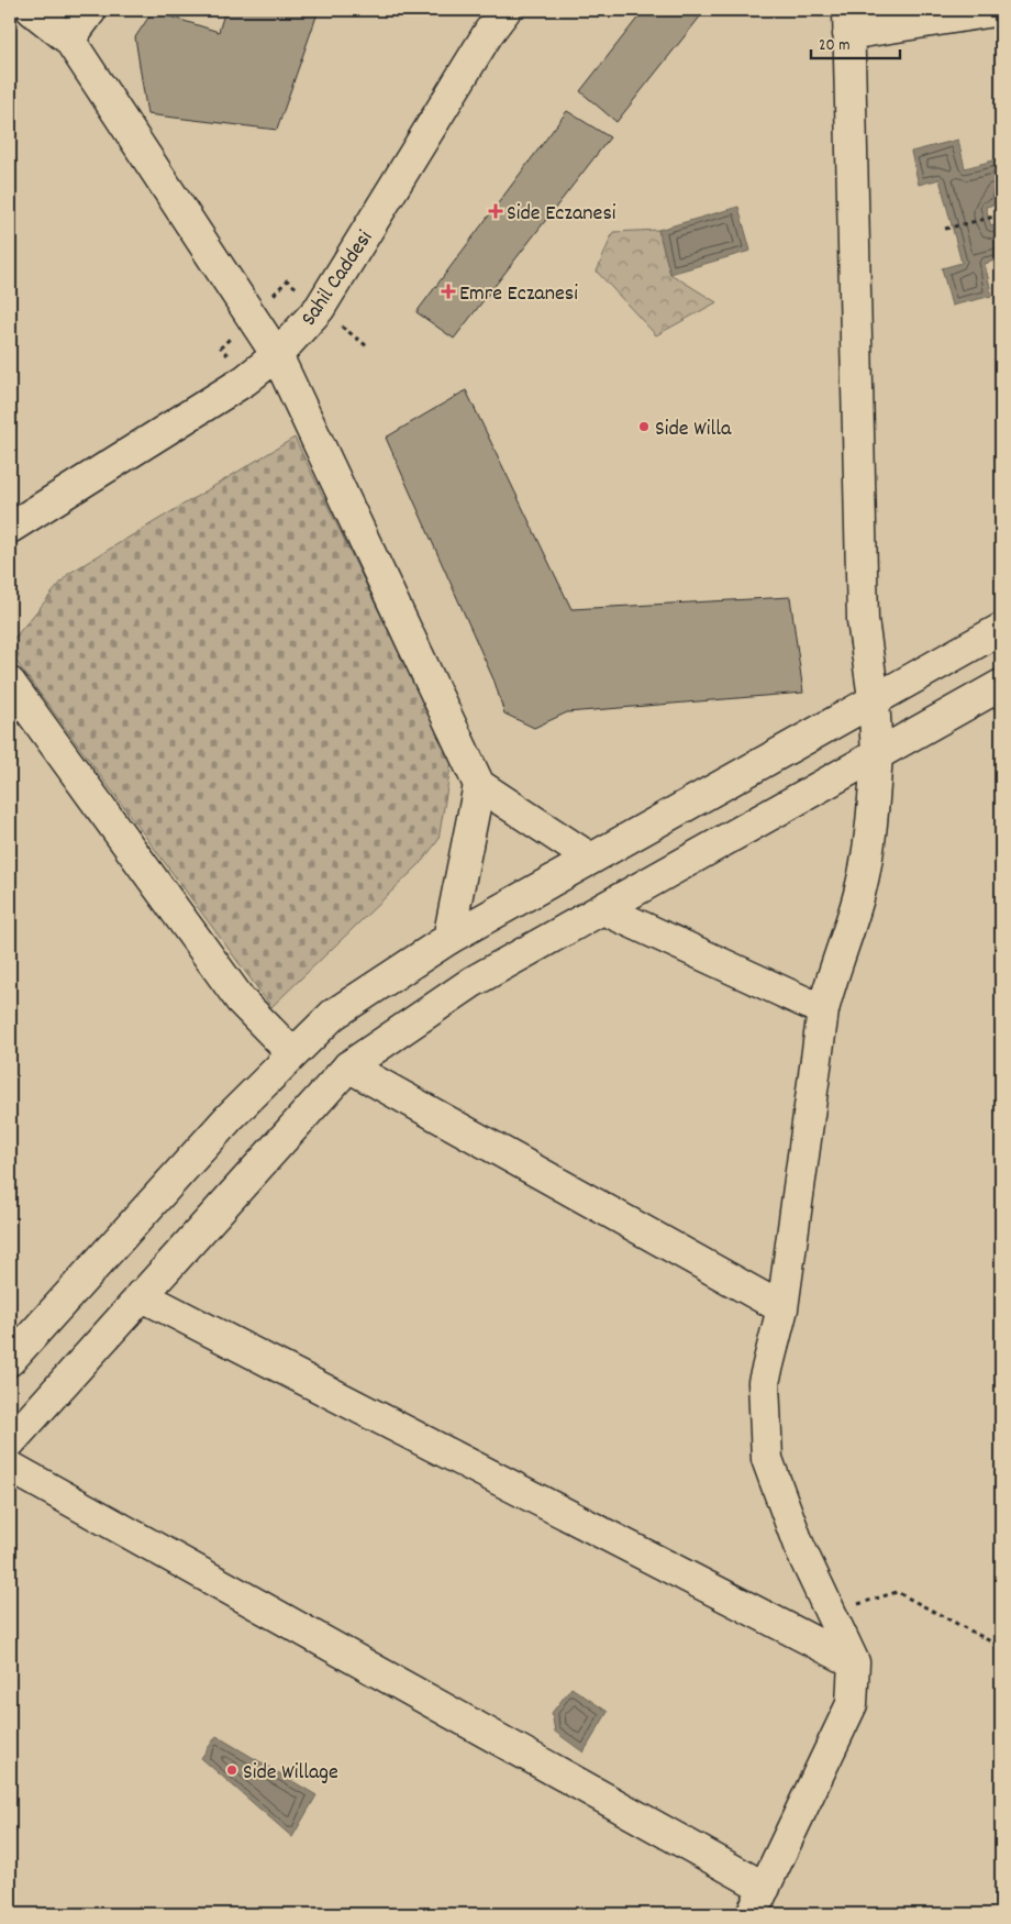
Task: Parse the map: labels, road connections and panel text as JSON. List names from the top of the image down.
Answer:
{
  "streets": {
    "street": ["Sahil Caddesi"]
  },
  "places": {
    "health": ["Side Eczanesi", "Emre Eczanesi"],
    "other": ["Side Willa", "Side Willage"]
  },
  "scale_bar": "20 m"
}
